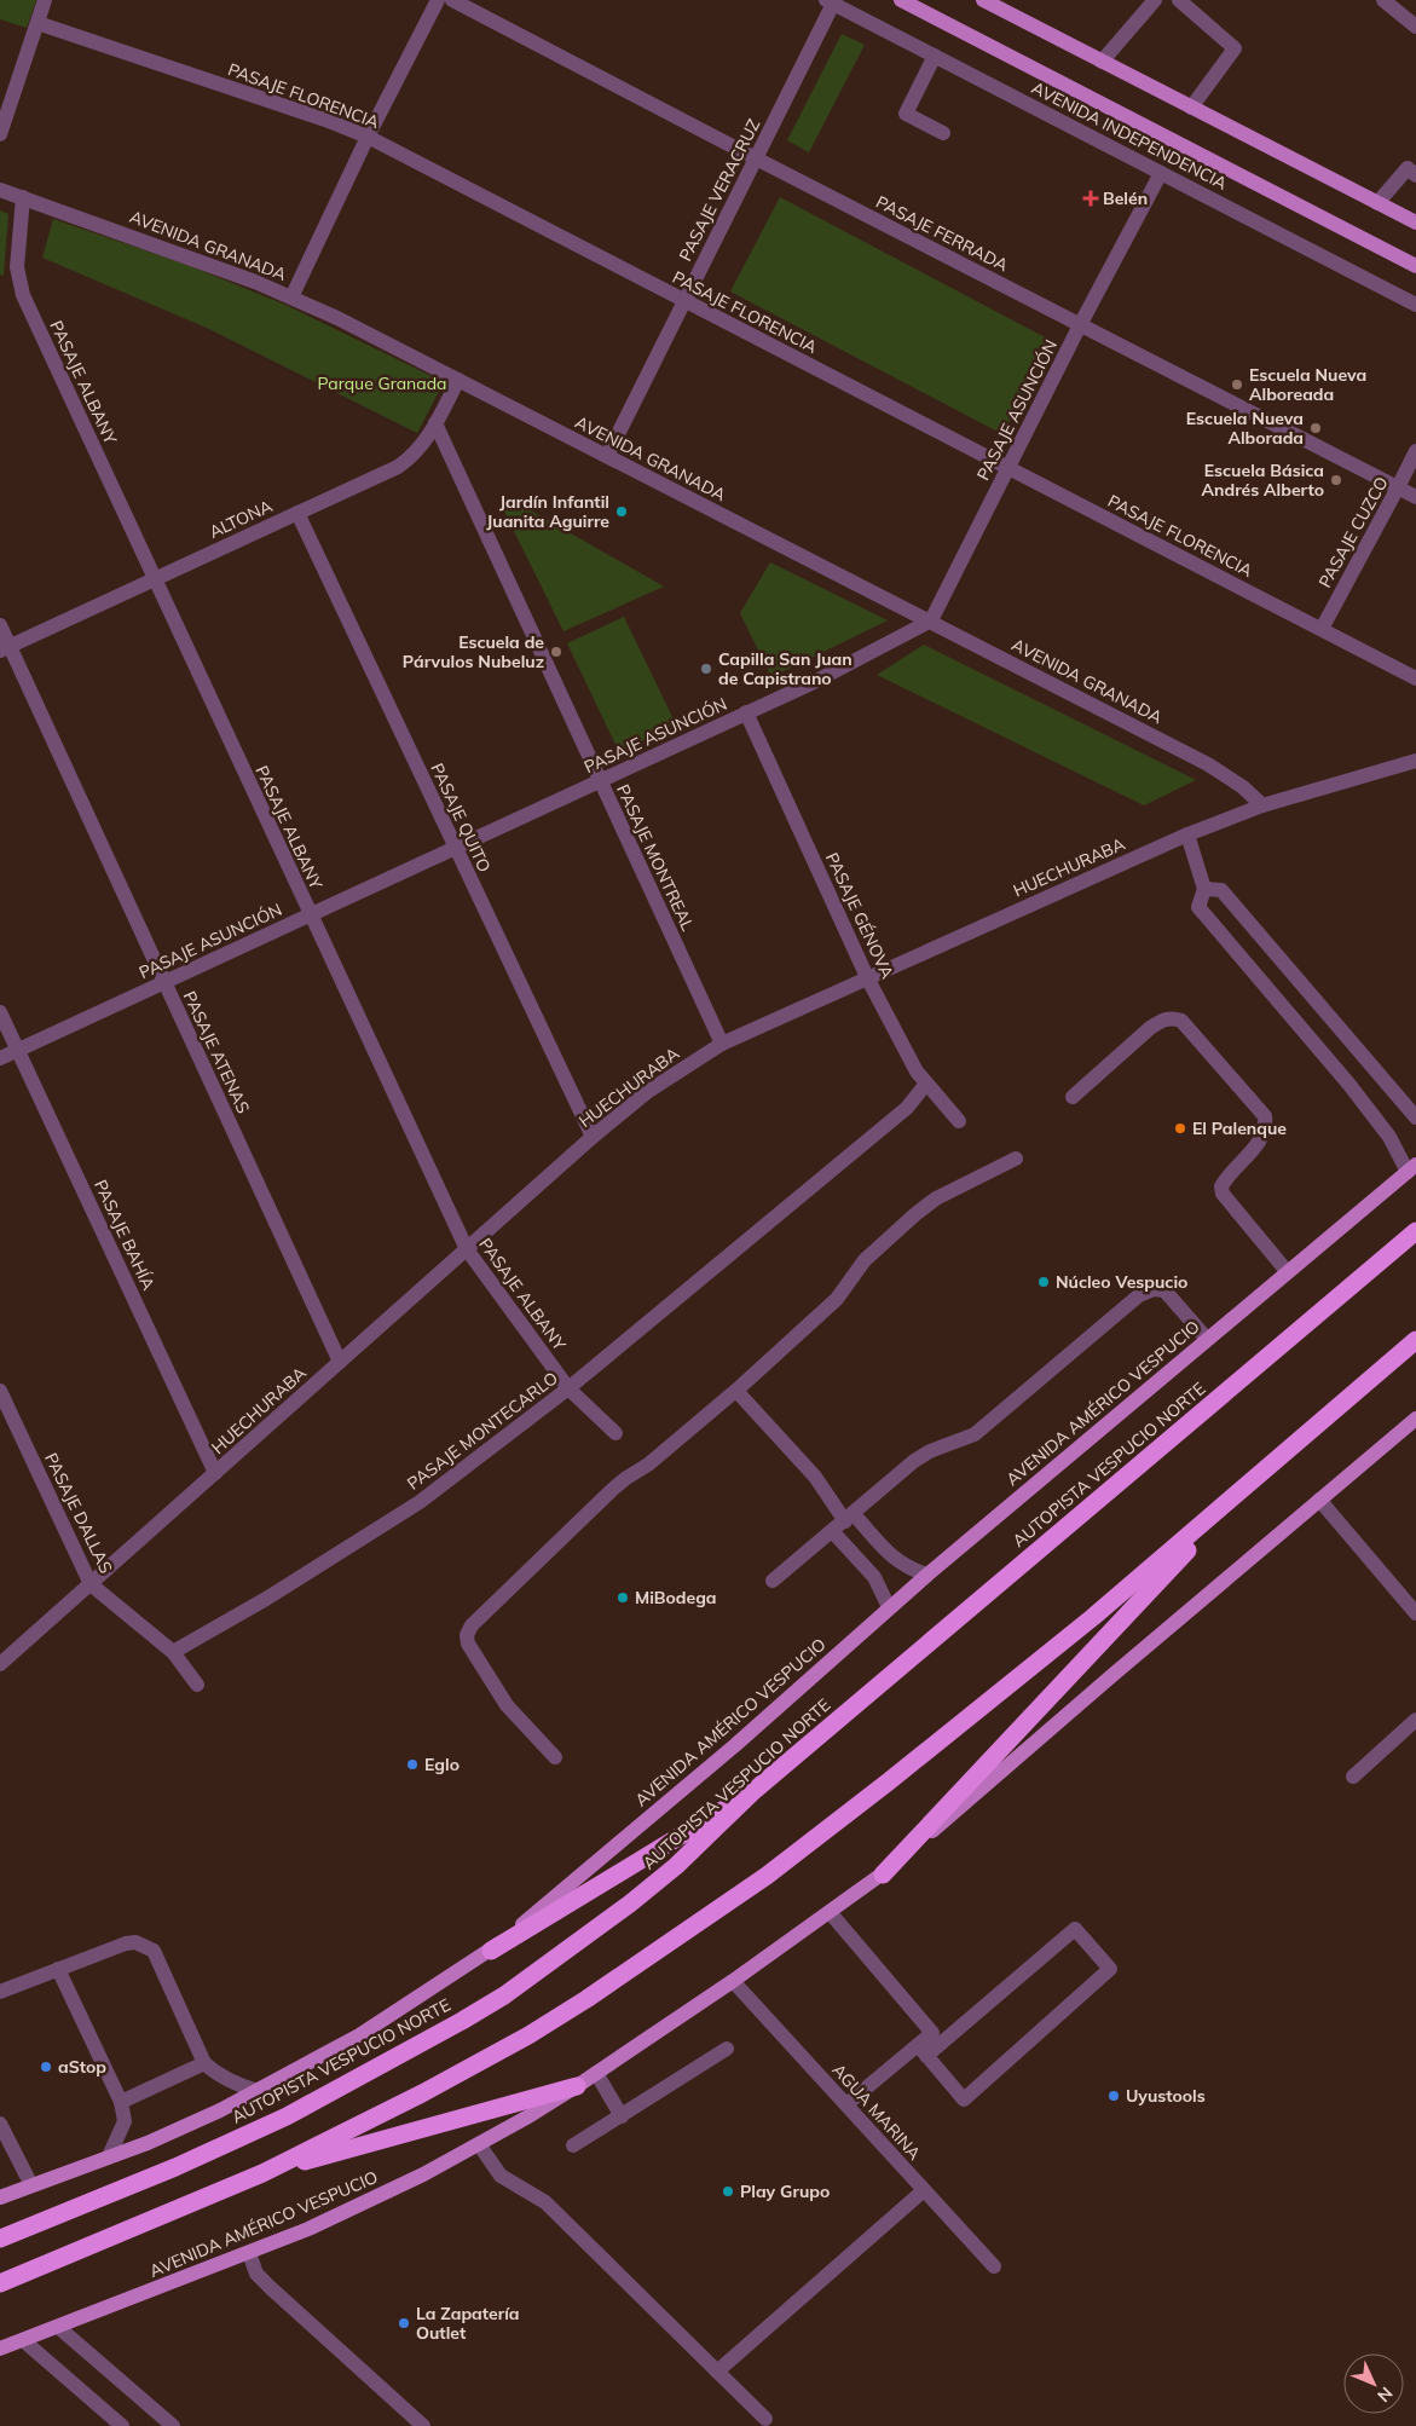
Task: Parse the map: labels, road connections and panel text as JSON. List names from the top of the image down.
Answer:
{
  "streets": {
    "highway": ["AUTOPISTA VESPUCIO NORTE"],
    "main road": ["AVENIDA INDEPENDENCIA", "AVENIDA AMÉRICO VESPUCIO"],
    "street": [
      "PASAJE FLORENCIA",
      "PASAJE VERACRUZ",
      "PASAJE FERRADA",
      "AVENIDA GRANADA",
      "PASAJE ALBANY",
      "PASAJE ASUNCIÓN",
      "ALTONA",
      "PASAJE CUZCO",
      "PASAJE QUITO",
      "PASAJE MONTREAL",
      "HUECHURABA",
      "PASAJE GÉNOVA",
      "PASAJE ATENAS",
      "PASAJE BAHÍA",
      "PASAJE MONTECARLO",
      "PASAJE DALLAS",
      "AGUA MARINA"
    ]
  },
  "crossings": [
    ["PASAJE FLORENCIA", "PASAJE VERACRUZ"],
    ["PASAJE FLORENCIA", "PASAJE ASUNCIÓN"],
    ["PASAJE FLORENCIA", "PASAJE CUZCO"],
    ["AVENIDA INDEPENDENCIA", "PASAJE VERACRUZ"],
    ["AVENIDA INDEPENDENCIA", "PASAJE ASUNCIÓN"],
    ["PASAJE VERACRUZ", "PASAJE FERRADA"],
    ["PASAJE VERACRUZ", "AVENIDA GRANADA"],
    ["PASAJE FERRADA", "PASAJE ASUNCIÓN"],
    ["PASAJE FERRADA", "PASAJE CUZCO"],
    ["AVENIDA GRANADA", "PASAJE ALBANY"],
    ["AVENIDA GRANADA", "PASAJE ASUNCIÓN"],
    ["AVENIDA GRANADA", "ALTONA"],
    ["AVENIDA GRANADA", "HUECHURABA"],
    ["PASAJE ALBANY", "PASAJE ASUNCIÓN"],
    ["PASAJE ALBANY", "ALTONA"],
    ["PASAJE ALBANY", "HUECHURABA"],
    ["PASAJE ALBANY", "PASAJE MONTECARLO"],
    ["PASAJE ASUNCIÓN", "PASAJE QUITO"],
    ["PASAJE ASUNCIÓN", "PASAJE MONTREAL"],
    ["PASAJE ASUNCIÓN", "PASAJE GÉNOVA"],
    ["PASAJE ASUNCIÓN", "PASAJE ATENAS"],
    ["PASAJE ASUNCIÓN", "PASAJE BAHÍA"],
    ["ALTONA", "PASAJE QUITO"],
    ["ALTONA", "PASAJE MONTREAL"],
    ["ALTONA", "PASAJE ATENAS"],
    ["PASAJE QUITO", "HUECHURABA"],
    ["PASAJE MONTREAL", "HUECHURABA"],
    ["HUECHURABA", "PASAJE GÉNOVA"],
    ["HUECHURABA", "PASAJE ATENAS"],
    ["HUECHURABA", "PASAJE BAHÍA"],
    ["HUECHURABA", "PASAJE DALLAS"],
    ["PASAJE GÉNOVA", "PASAJE MONTECARLO"],
    ["AVENIDA AMÉRICO VESPUCIO", "AGUA MARINA"],
    ["PASAJE MONTECARLO", "PASAJE DALLAS"]
  ],
  "parks": ["Parque Granada"],
  "places": {
    "health": ["Belén"],
    "other": [
      "Escuela Nueva Alboreada",
      "Escuela Nueva Alborada",
      "Escuela Básica Andrés Alberto",
      "Jardín Infantil Juanita Aguirre",
      "Escuela de Párvulos Nubeluz",
      "Capilla San Juan de Capistrano",
      "El Palenque",
      "Núcleo Vespucio",
      "MiBodega",
      "Eglo",
      "aStop",
      "Uyustools",
      "Play Grupo",
      "La Zapatería Outlet"
    ]
  },
  "north": "bottom right"
}
